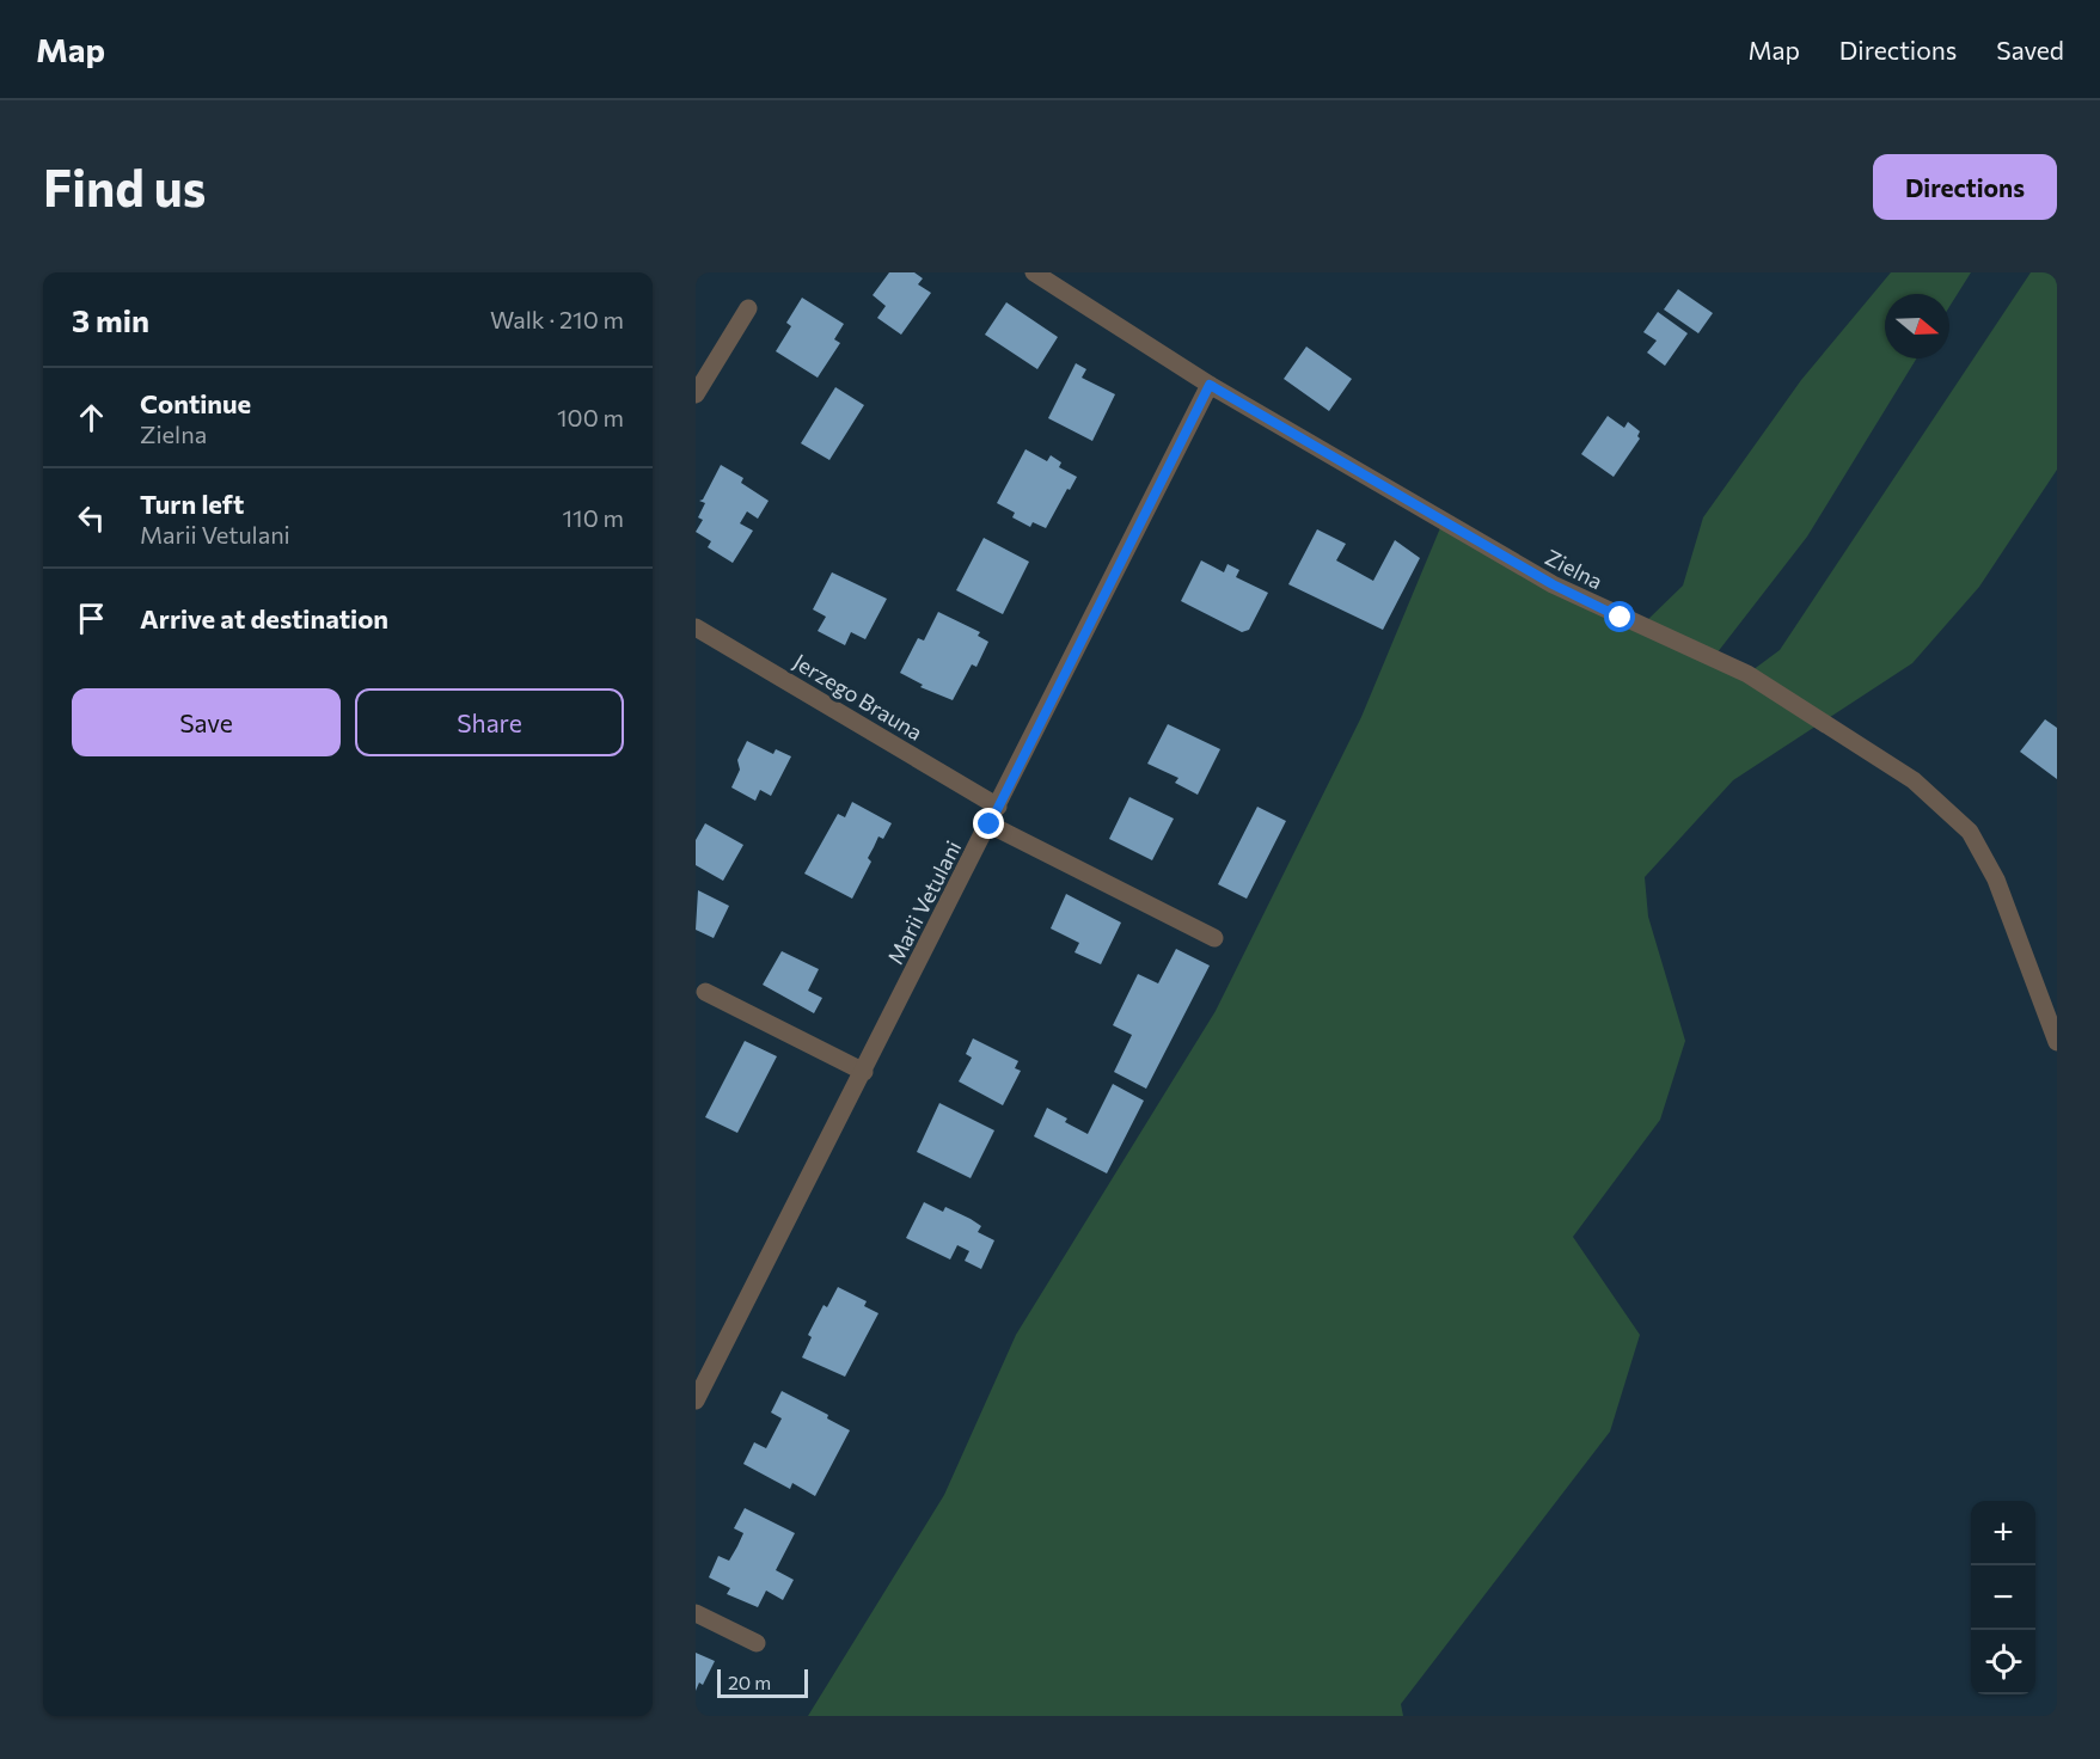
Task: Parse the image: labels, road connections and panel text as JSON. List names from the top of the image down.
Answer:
{
  "streets": {
    "street": ["Zielna", "Jerzego Brauna", "Marii Vetulani"]
  },
  "crossings": [
    ["Zielna", "Marii Vetulani"],
    ["Jerzego Brauna", "Marii Vetulani"]
  ],
  "scale_bar": "20 m",
  "north": "right",
  "page": {
    "header": "Map",
    "nav": ["Map", "Directions", "Saved"],
    "buttons": [
      "Directions",
      ["Save", "Share"]
    ],
    "title": "Find us",
    "heading": ["3 min", "Walk · 210 m"],
    "list": [
      ["Continue", "Zielna", "100 m"],
      ["Turn left", "Marii Vetulani", "110 m"],
      "Arrive at destination"
    ],
    "map_buttons": ["+", "−"],
    "scale": "20 m"
  }
}
